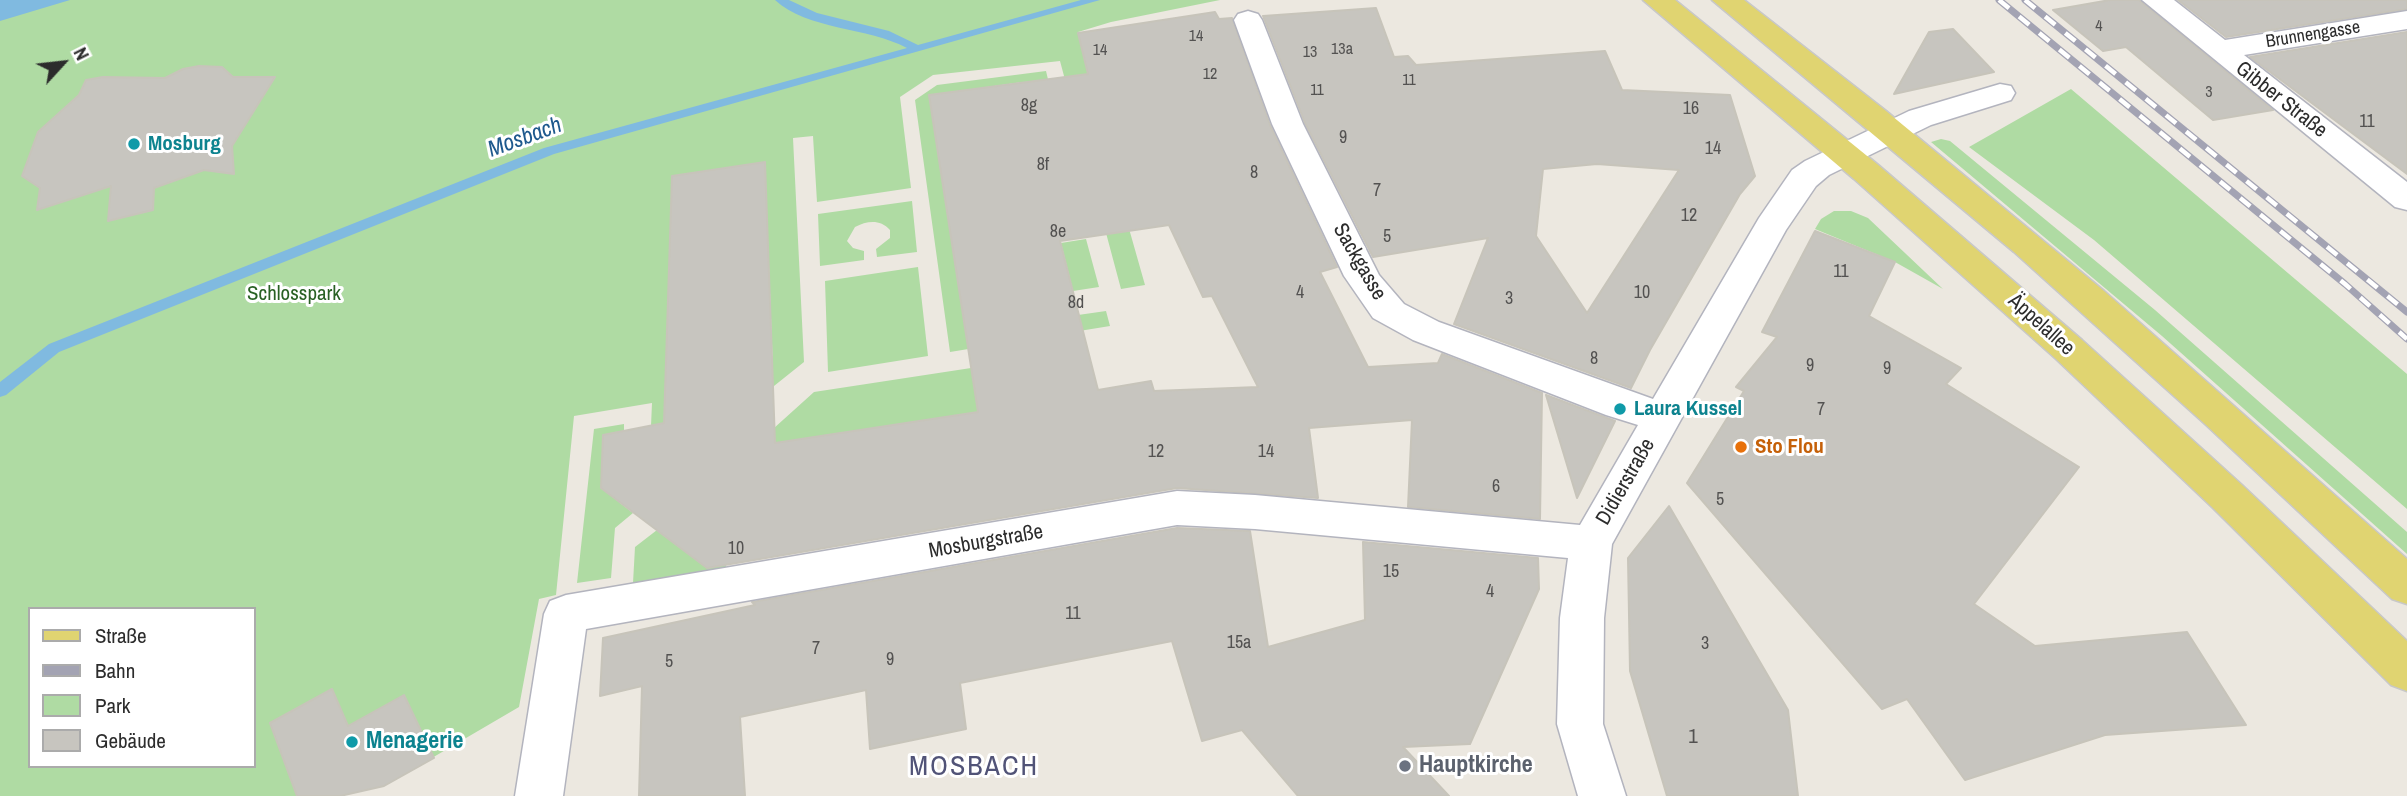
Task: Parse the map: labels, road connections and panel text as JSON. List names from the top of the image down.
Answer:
{
  "streets": {
    "main road": ["Äppelallee"],
    "street": [
      "Brunnengasse",
      "Gibber Straße",
      "Sackgasse",
      "Didierstraße",
      "Mosburgstraße"
    ]
  },
  "crossings": [
    ["Brunnengasse", "Gibber Straße"],
    ["Sackgasse", "Didierstraße"],
    ["Äppelallee", "Didierstraße"],
    ["Didierstraße", "Mosburgstraße"]
  ],
  "districts": ["MOSBACH"],
  "water": ["Mosbach"],
  "parks": ["Schlosspark"],
  "places": [
    "Mosburg",
    "Laura Kussel",
    "Sto Flou",
    "Menagerie",
    "Hauptkirche"
  ],
  "house_numbers": [
    "4",
    "14",
    "13a",
    "14",
    "13",
    "12",
    "11",
    "11",
    "3",
    "8g",
    "16",
    "11",
    "9",
    "14",
    "8f",
    "8",
    "7",
    "12",
    "8e",
    "5",
    "11",
    "4",
    "10",
    "3",
    "8d",
    "8",
    "9",
    "9",
    "7",
    "12",
    "14",
    "6",
    "5",
    "10",
    "15",
    "4",
    "11",
    "15a",
    "3",
    "7",
    "9",
    "5",
    "1"
  ],
  "legend": [
    "Straße",
    "Bahn",
    "Park",
    "Gebäude"
  ],
  "north": "top right"
}
